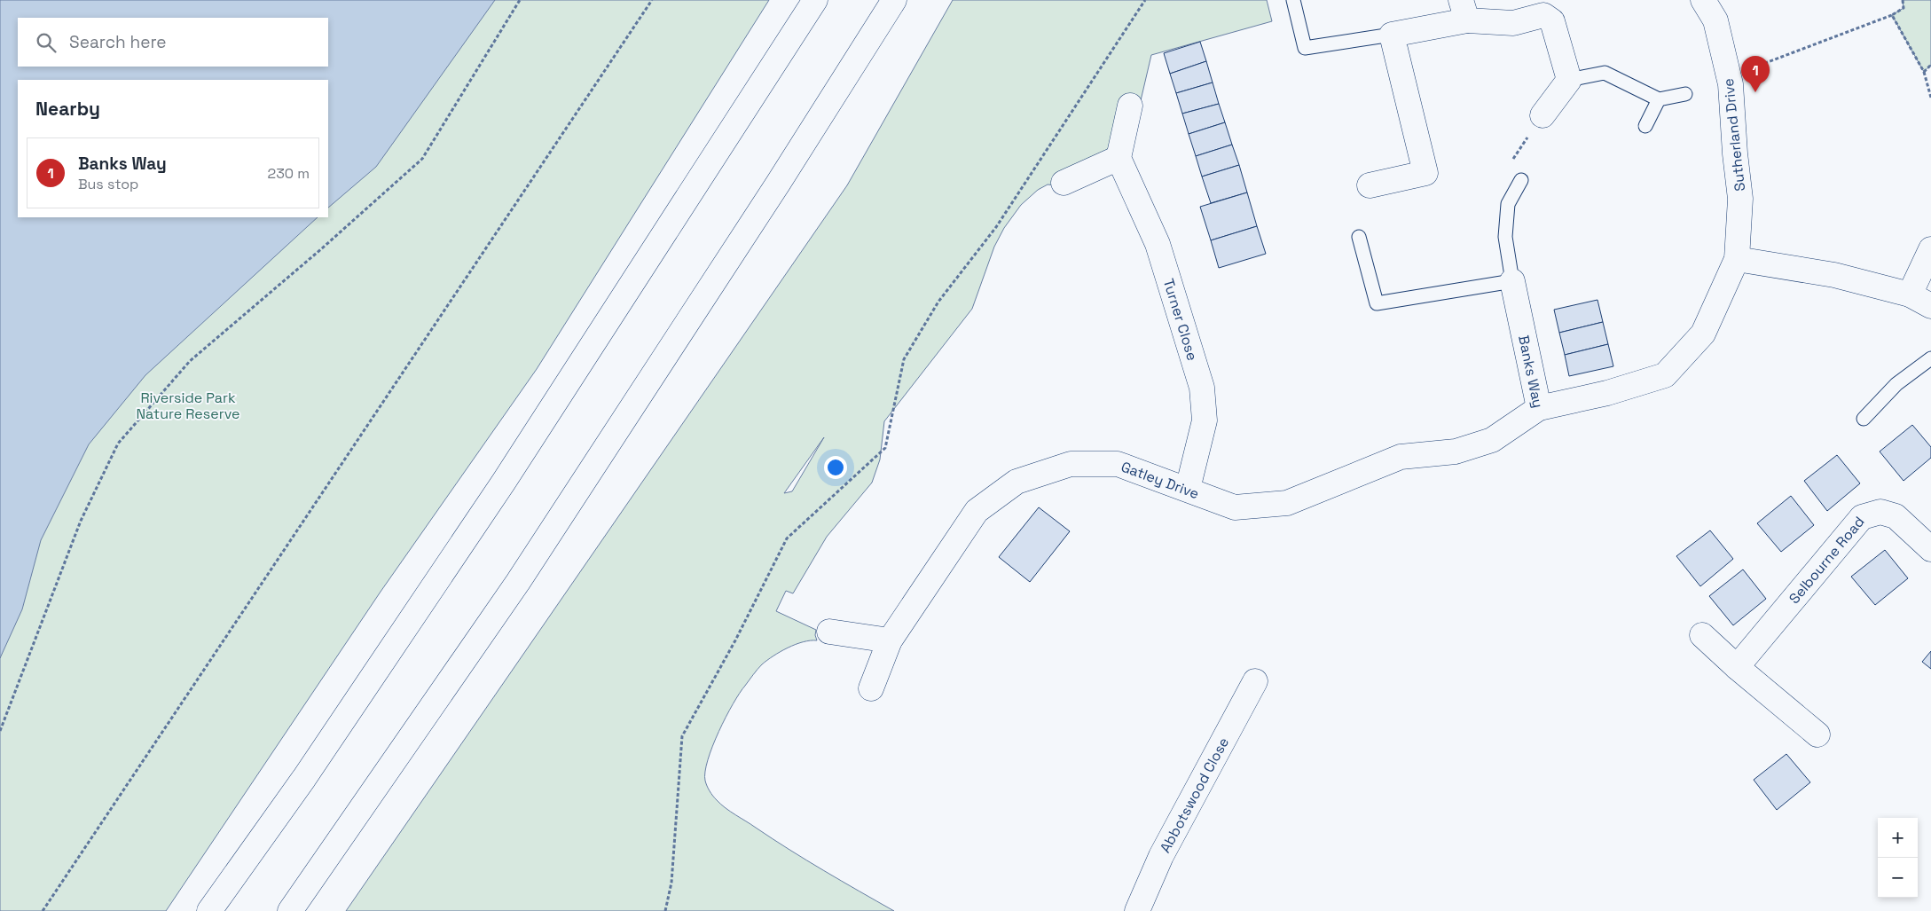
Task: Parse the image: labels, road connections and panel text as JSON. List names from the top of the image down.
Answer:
{
  "streets": {
    "main road": [
      "Sutherland Drive",
      "Turner Close",
      "Banks Way",
      "Gatley Drive",
      "Selbourne Road",
      "Abbotswood Close"
    ]
  },
  "crossings": [
    ["Sutherland Drive", "Banks Way"],
    ["Turner Close", "Gatley Drive"],
    ["Banks Way", "Gatley Drive"]
  ],
  "parks": ["Riverside Park Nature Reserve"],
  "page": {
    "search": "Search here",
    "pins": "1",
    "heading": "Nearby",
    "list": [
      {
        "mark": "1",
        "name": "Banks Way",
        "note": "Bus stop",
        "value": "230 m"
      }
    ],
    "map_buttons": ["+", "−"]
  }
}
